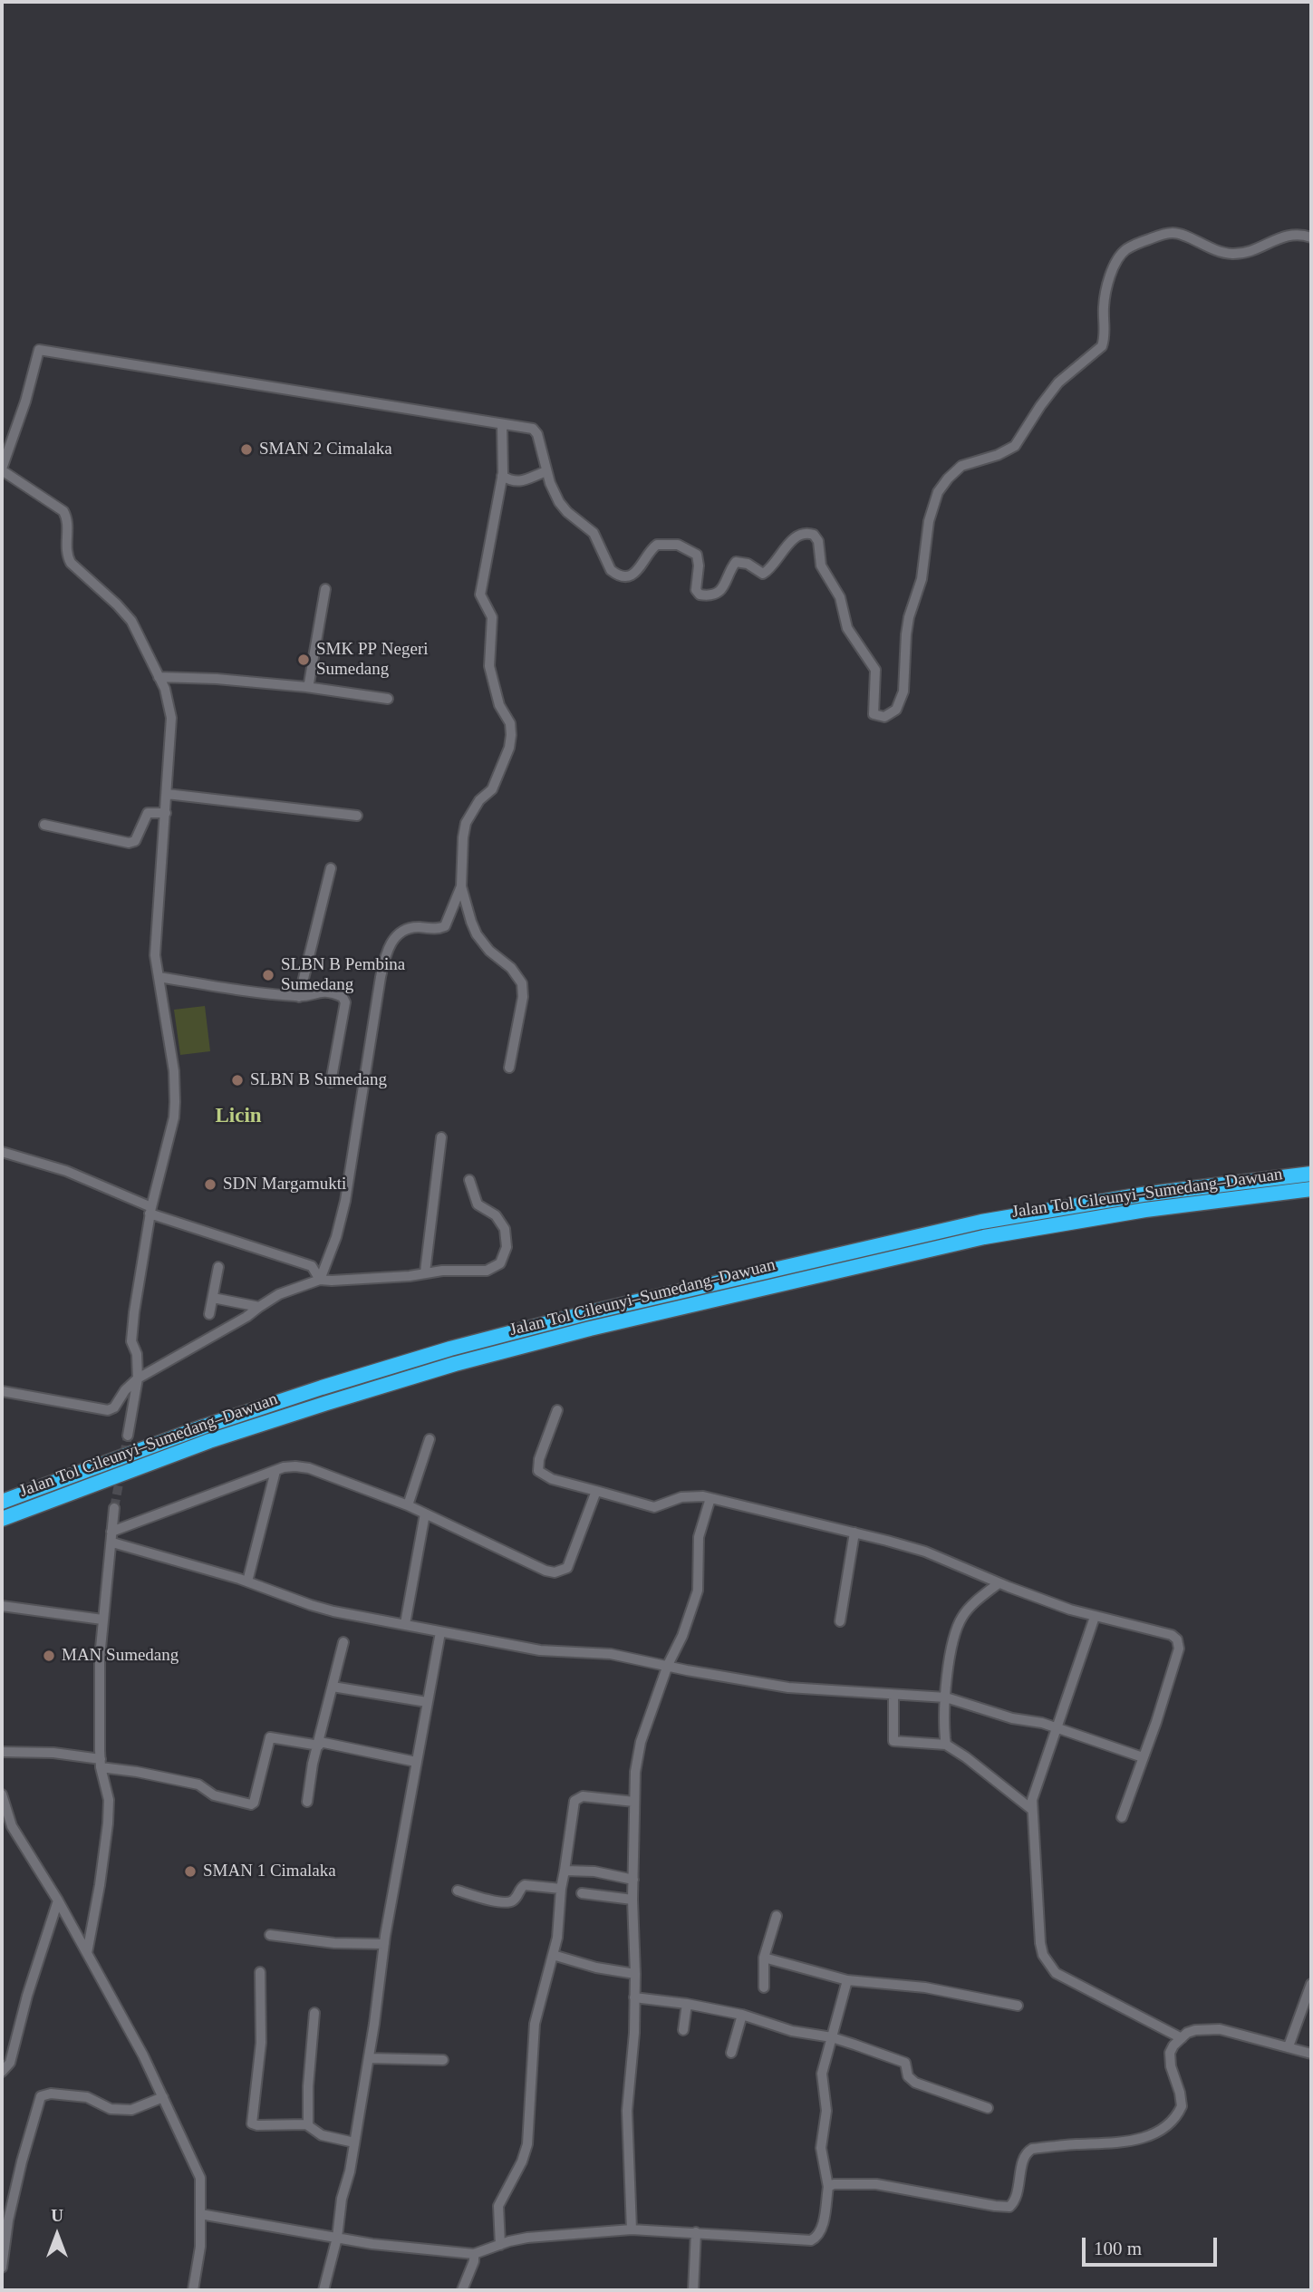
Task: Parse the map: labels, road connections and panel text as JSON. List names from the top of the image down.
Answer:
{
  "streets": {
    "highway": ["Jalan Tol Cileunyi–Sumedang–Dawuan"]
  },
  "districts": ["Licin"],
  "places": [
    "SMAN 2 Cimalaka",
    "SMK PP Negeri Sumedang",
    "SLBN B Pembina Sumedang",
    "SLBN B Sumedang",
    "SDN Margamukti",
    "MAN Sumedang",
    "SMAN 1 Cimalaka"
  ],
  "scale_bar": "100 m",
  "north": "top"
}
